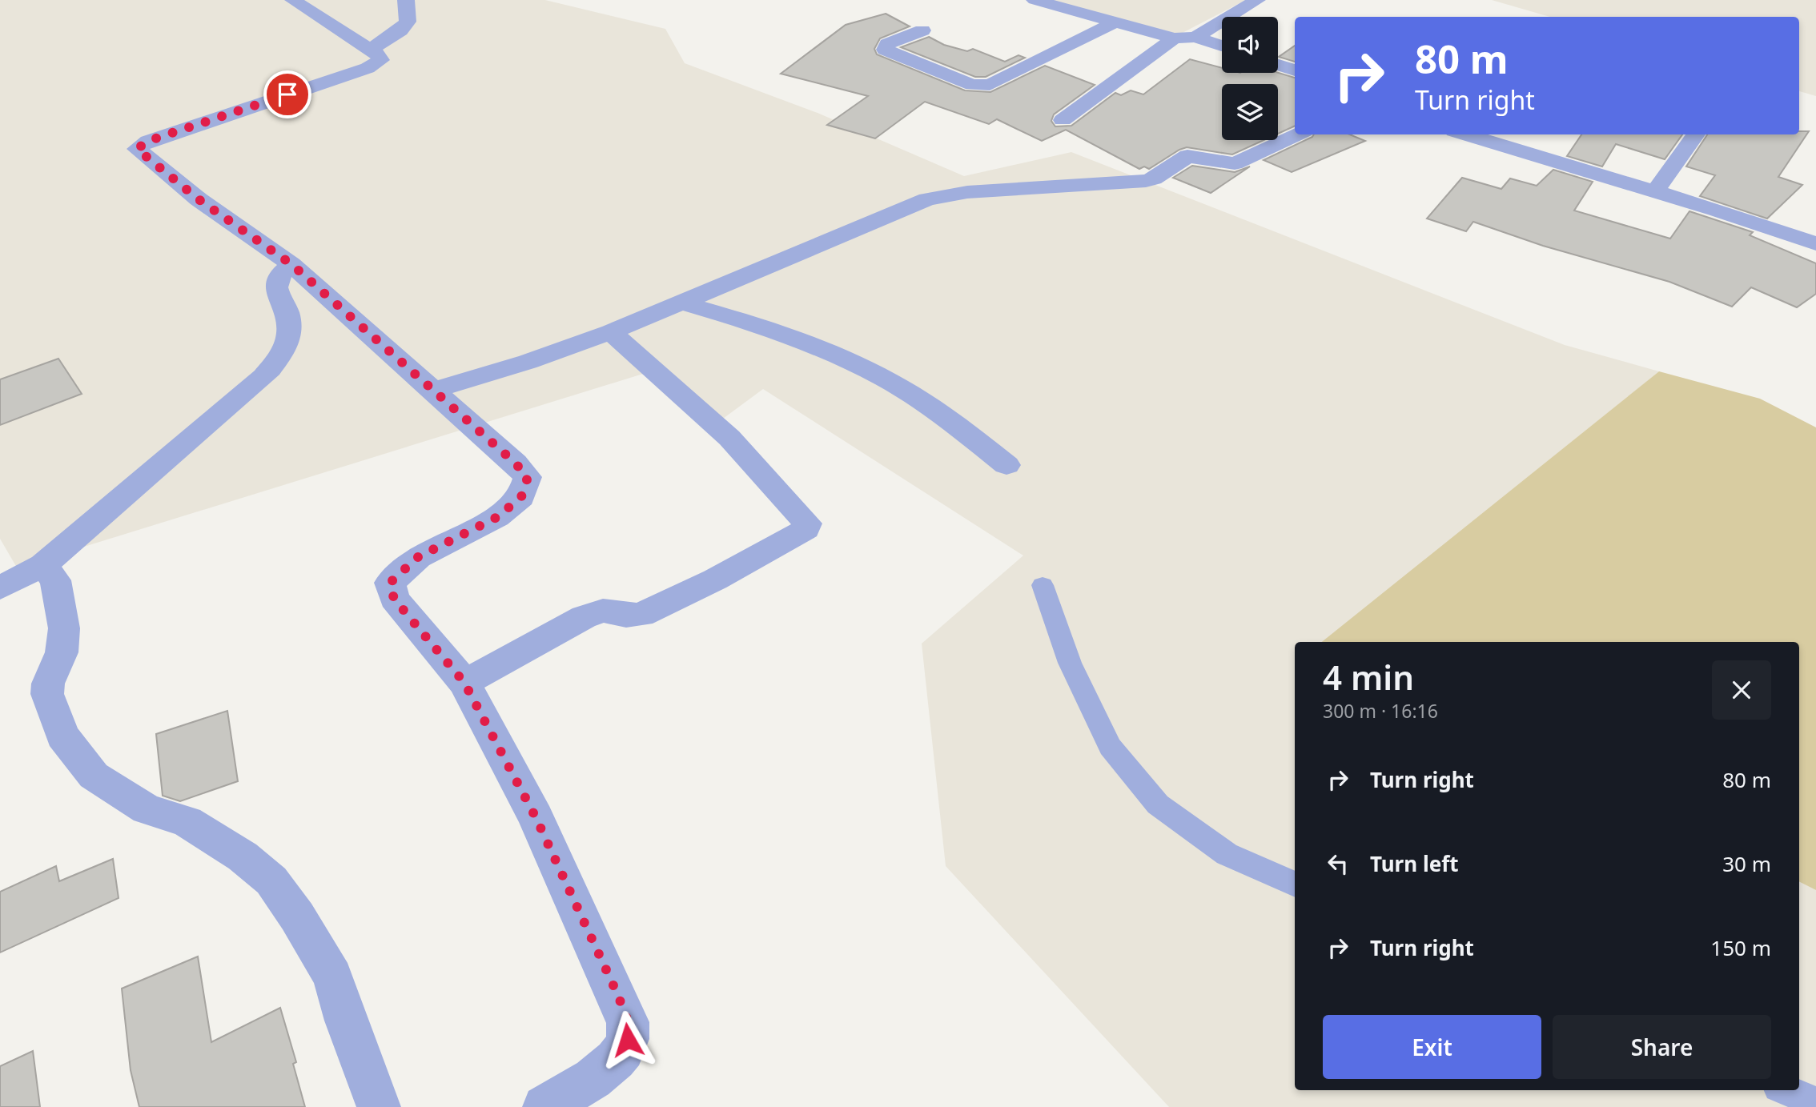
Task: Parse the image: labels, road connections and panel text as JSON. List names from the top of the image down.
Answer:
{
  "page": {
    "turn": ["80 m", "Turn right"],
    "heading": ["4 min", "300 m · 16:16"],
    "list": [
      {
        "name": "Turn right",
        "value": "80 m"
      },
      {
        "name": "Turn left",
        "value": "30 m"
      },
      {
        "name": "Turn right",
        "value": "150 m"
      }
    ],
    "buttons": ["Exit", "Share"]
  }
}
